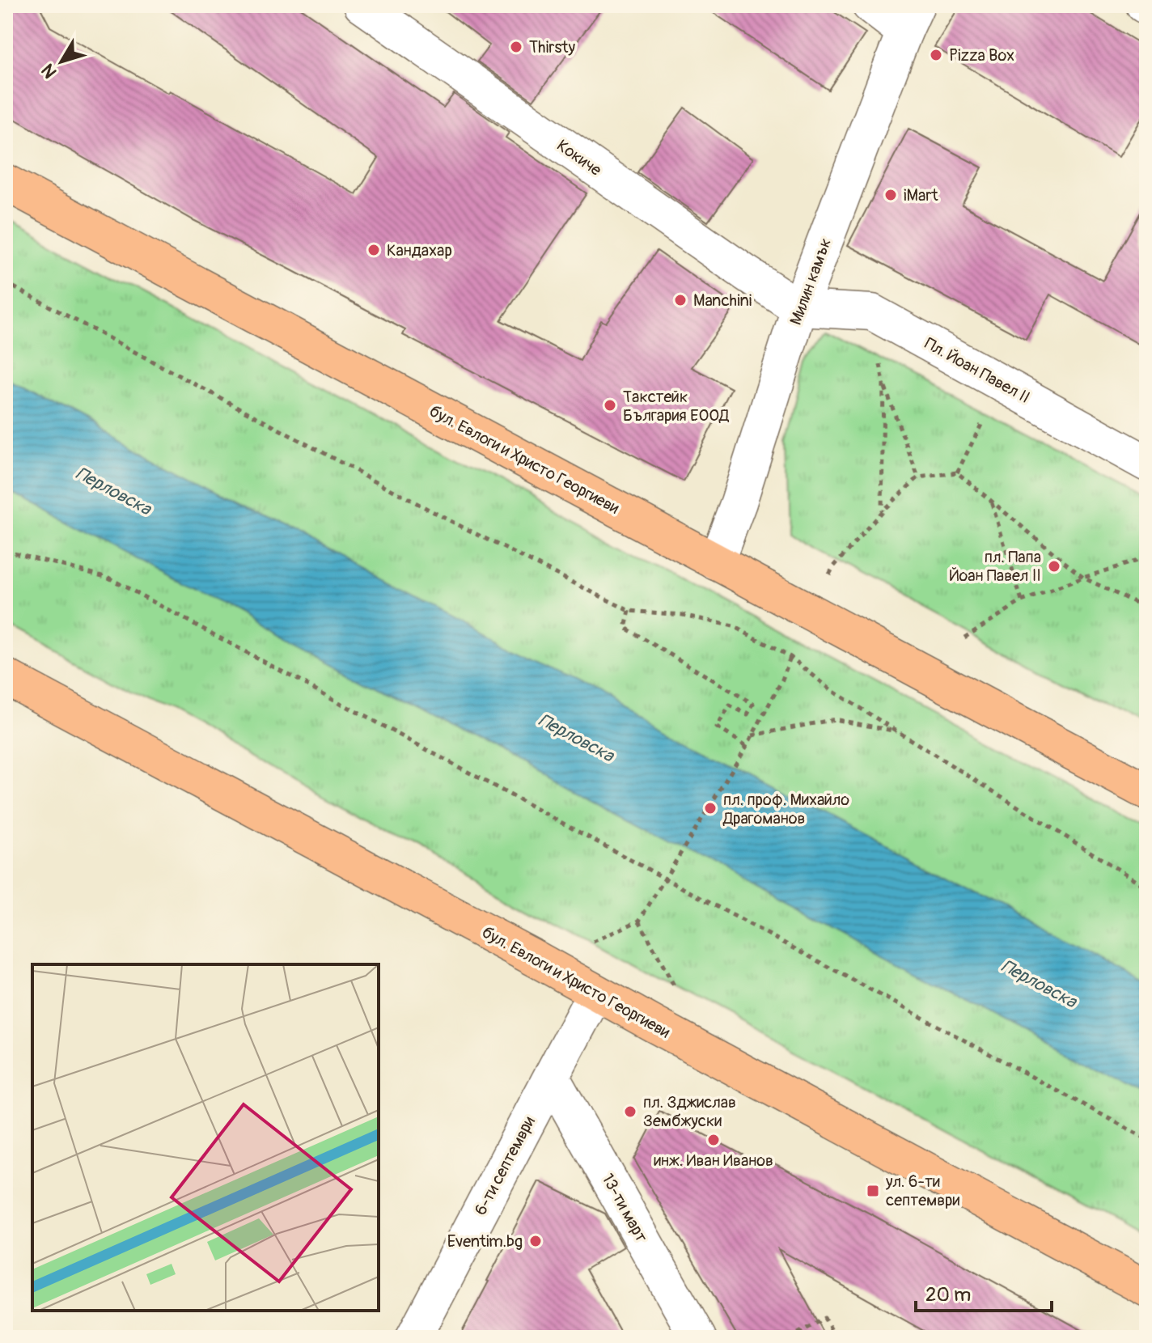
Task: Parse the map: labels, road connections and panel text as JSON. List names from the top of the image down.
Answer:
{
  "streets": {
    "main road": ["бул. Евлоги и Христо Георгиеви"],
    "street": [
      "Кокиче",
      "Милин камък",
      "Пл. Йоан Павел II",
      "6-ти септември",
      "13-ти март"
    ]
  },
  "crossings": [
    ["Кокиче", "Милин камък"],
    ["Кокиче", "Пл. Йоан Павел II"],
    ["Милин камък", "Пл. Йоан Павел II"],
    ["Милин камък", "бул. Евлоги и Христо Георгиеви"],
    ["бул. Евлоги и Христо Георгиеви", "6-ти септември"],
    ["6-ти септември", "13-ти март"]
  ],
  "water": ["Перловска"],
  "places": {
    "other": [
      "Thirsty",
      "Pizza Box",
      "iMart",
      "Кандахар",
      "Manchini",
      "Такстейк България ЕООД",
      "пл. Папа Йоан Павел II",
      "пл. проф. Михайло Драгоманов",
      "пл. Зджислав Зембжуски",
      "инж. Иван Иванов",
      "Eventim.bg"
    ],
    "transit": ["ул. 6-ти септември"]
  },
  "scale_bar": "20 m",
  "north": "bottom left"
}
